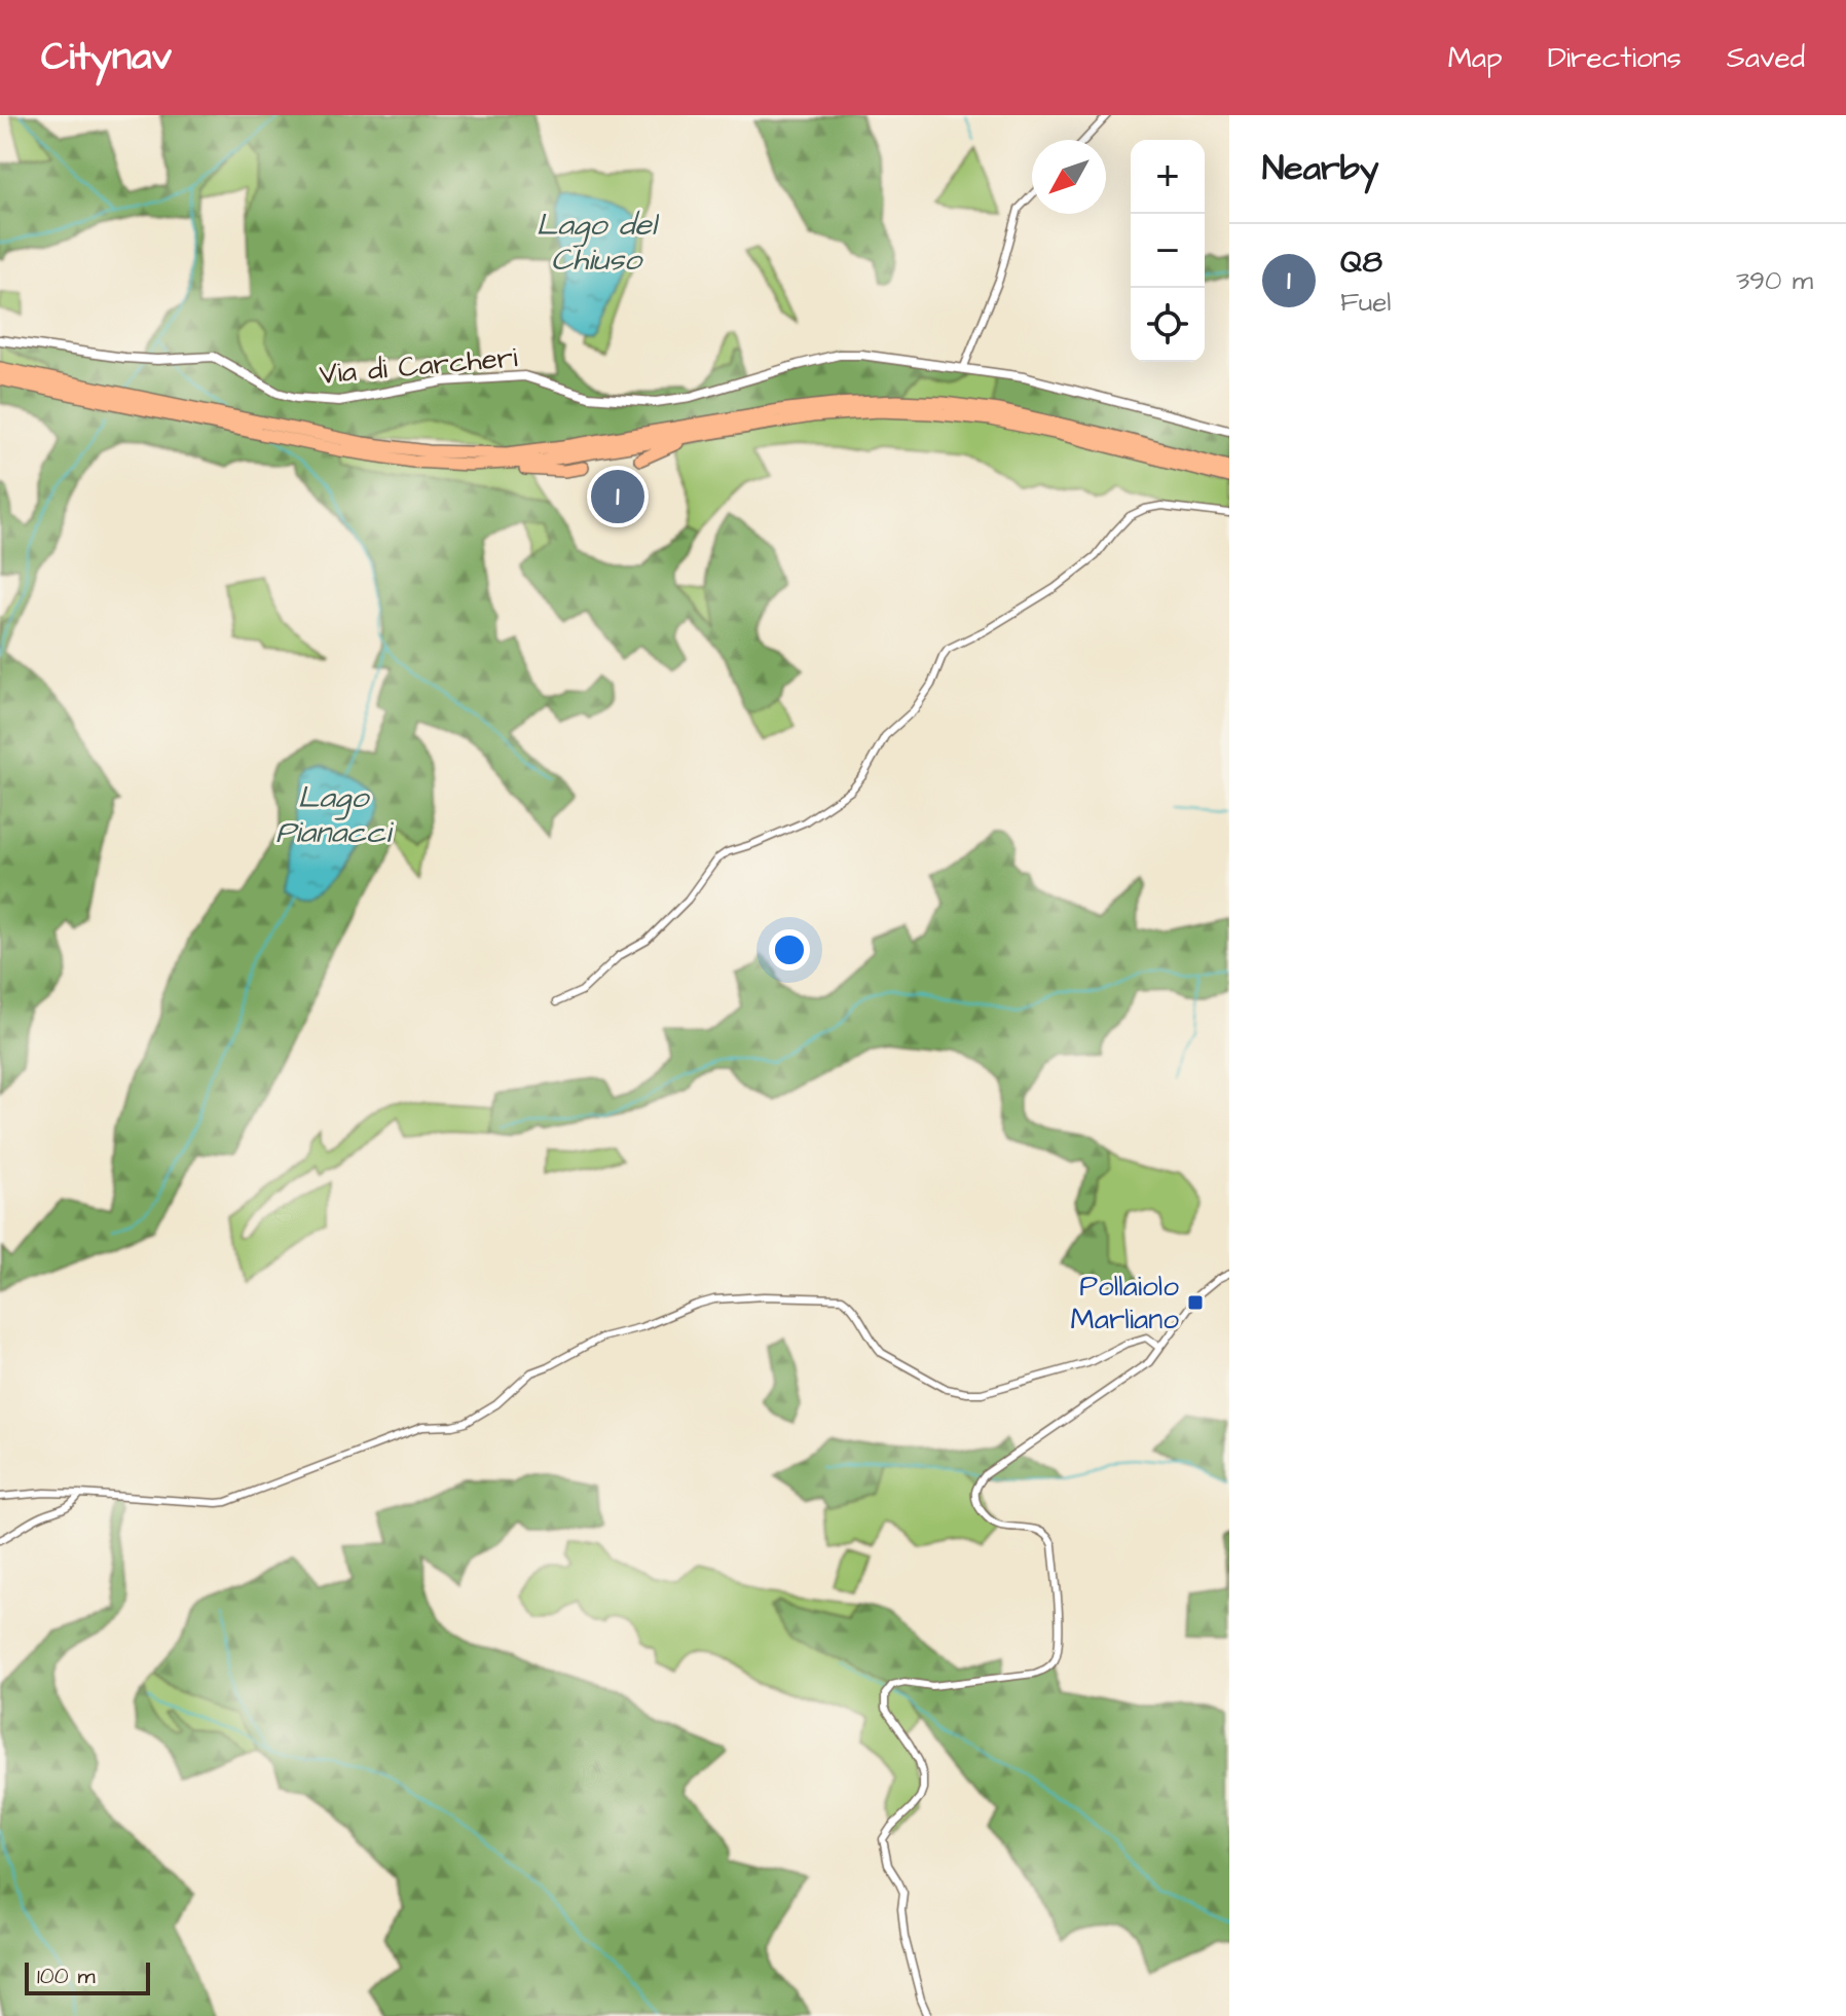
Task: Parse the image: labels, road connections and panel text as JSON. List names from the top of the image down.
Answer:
{
  "streets": {
    "street": ["Via di Carcheri"]
  },
  "water": ["Lago del Chiuso", "Lago Pianacci"],
  "places": {
    "transit": ["Pollaiolo Marliano"]
  },
  "scale_bar": "100 m",
  "north": "bottom left",
  "page": {
    "header": "Citynav",
    "nav": ["Map", "Directions", "Saved"],
    "heading": "Nearby",
    "map_buttons": ["+", "−"],
    "list": [
      {
        "mark": "1",
        "name": "Q8",
        "note": "Fuel",
        "value": "390 m"
      }
    ],
    "pins": "1",
    "scale": "100 m"
  }
}
